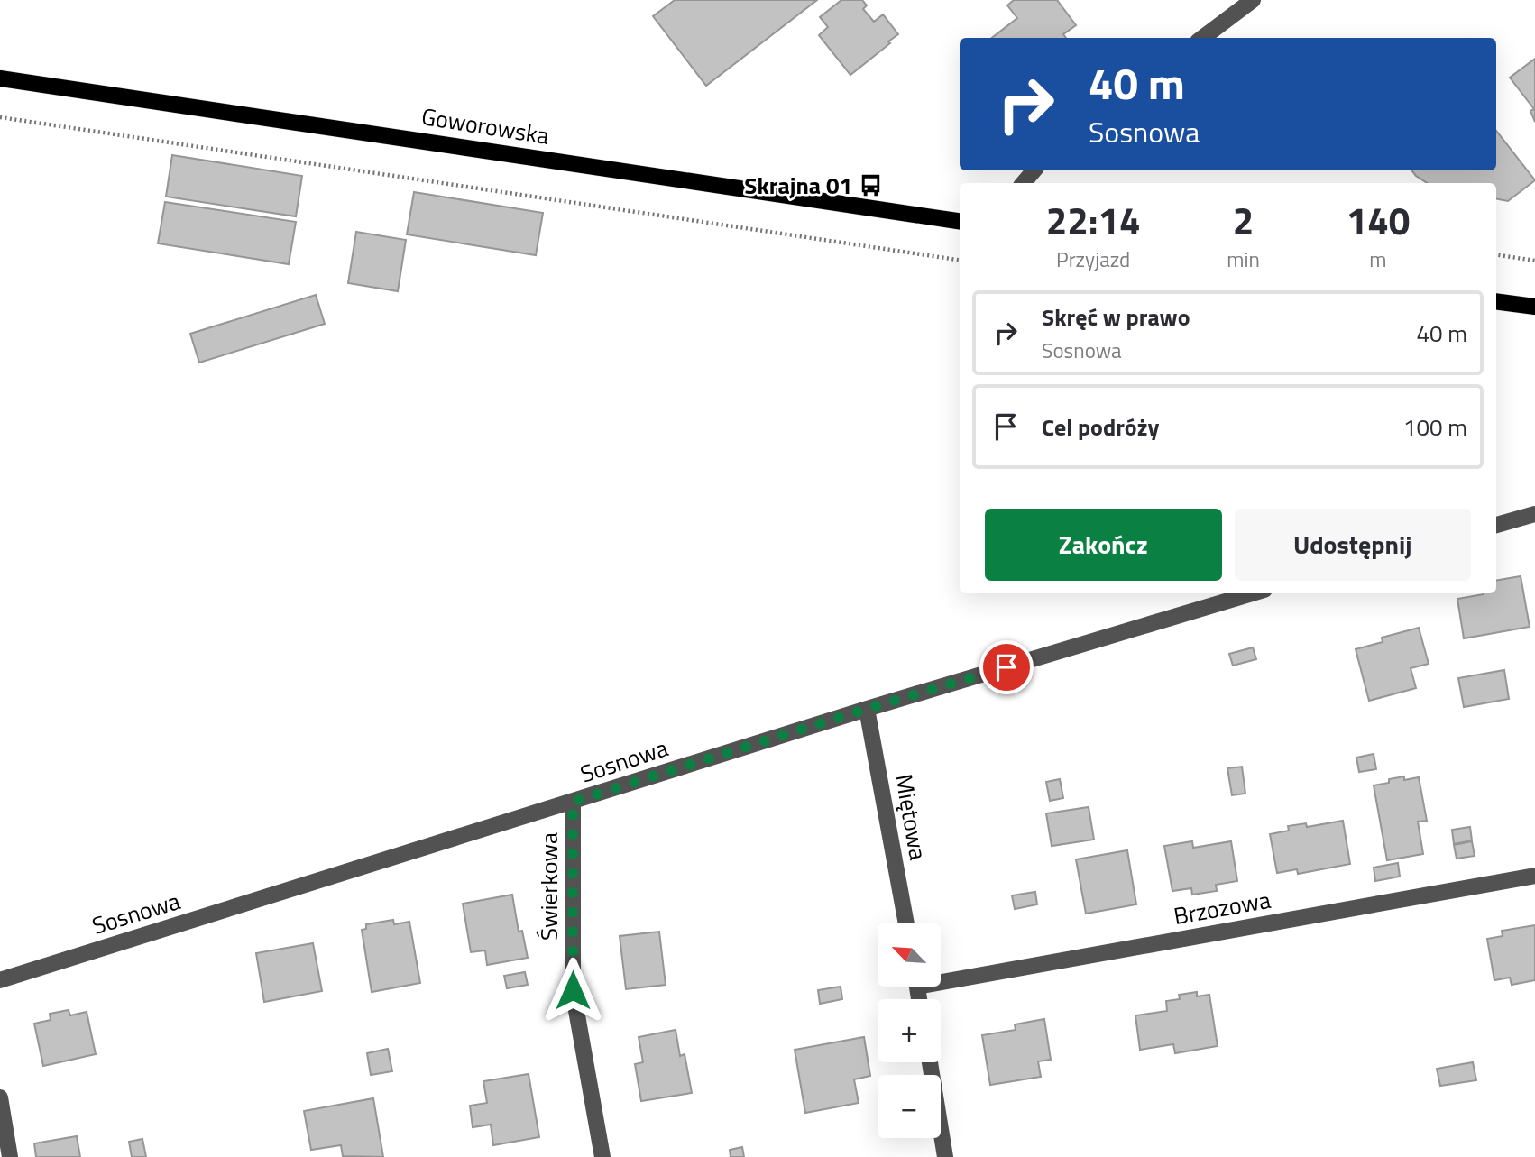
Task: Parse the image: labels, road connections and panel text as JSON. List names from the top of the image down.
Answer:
{
  "streets": {
    "main road": ["Goworowska"],
    "street": [
      "Sosnowa",
      "Miętowa",
      "Świerkowa",
      "Brzozowa"
    ]
  },
  "crossings": [
    ["Sosnowa", "Miętowa"],
    ["Sosnowa", "Świerkowa"]
  ],
  "places": {
    "bus stop": ["Skrajna 01"]
  },
  "north": "top left",
  "page": {
    "turn": ["40 m", "Sosnowa"],
    "eta": [
      "22:14",
      "Przyjazd",
      "2",
      "min",
      "140",
      "m"
    ],
    "list": [
      {
        "name": "Skręć w prawo",
        "note": "Sosnowa",
        "value": "40 m"
      },
      {
        "name": "Cel podróży",
        "value": "100 m"
      }
    ],
    "buttons": ["Zakończ", "Udostępnij"],
    "map_buttons": ["+", "−"]
  }
}
